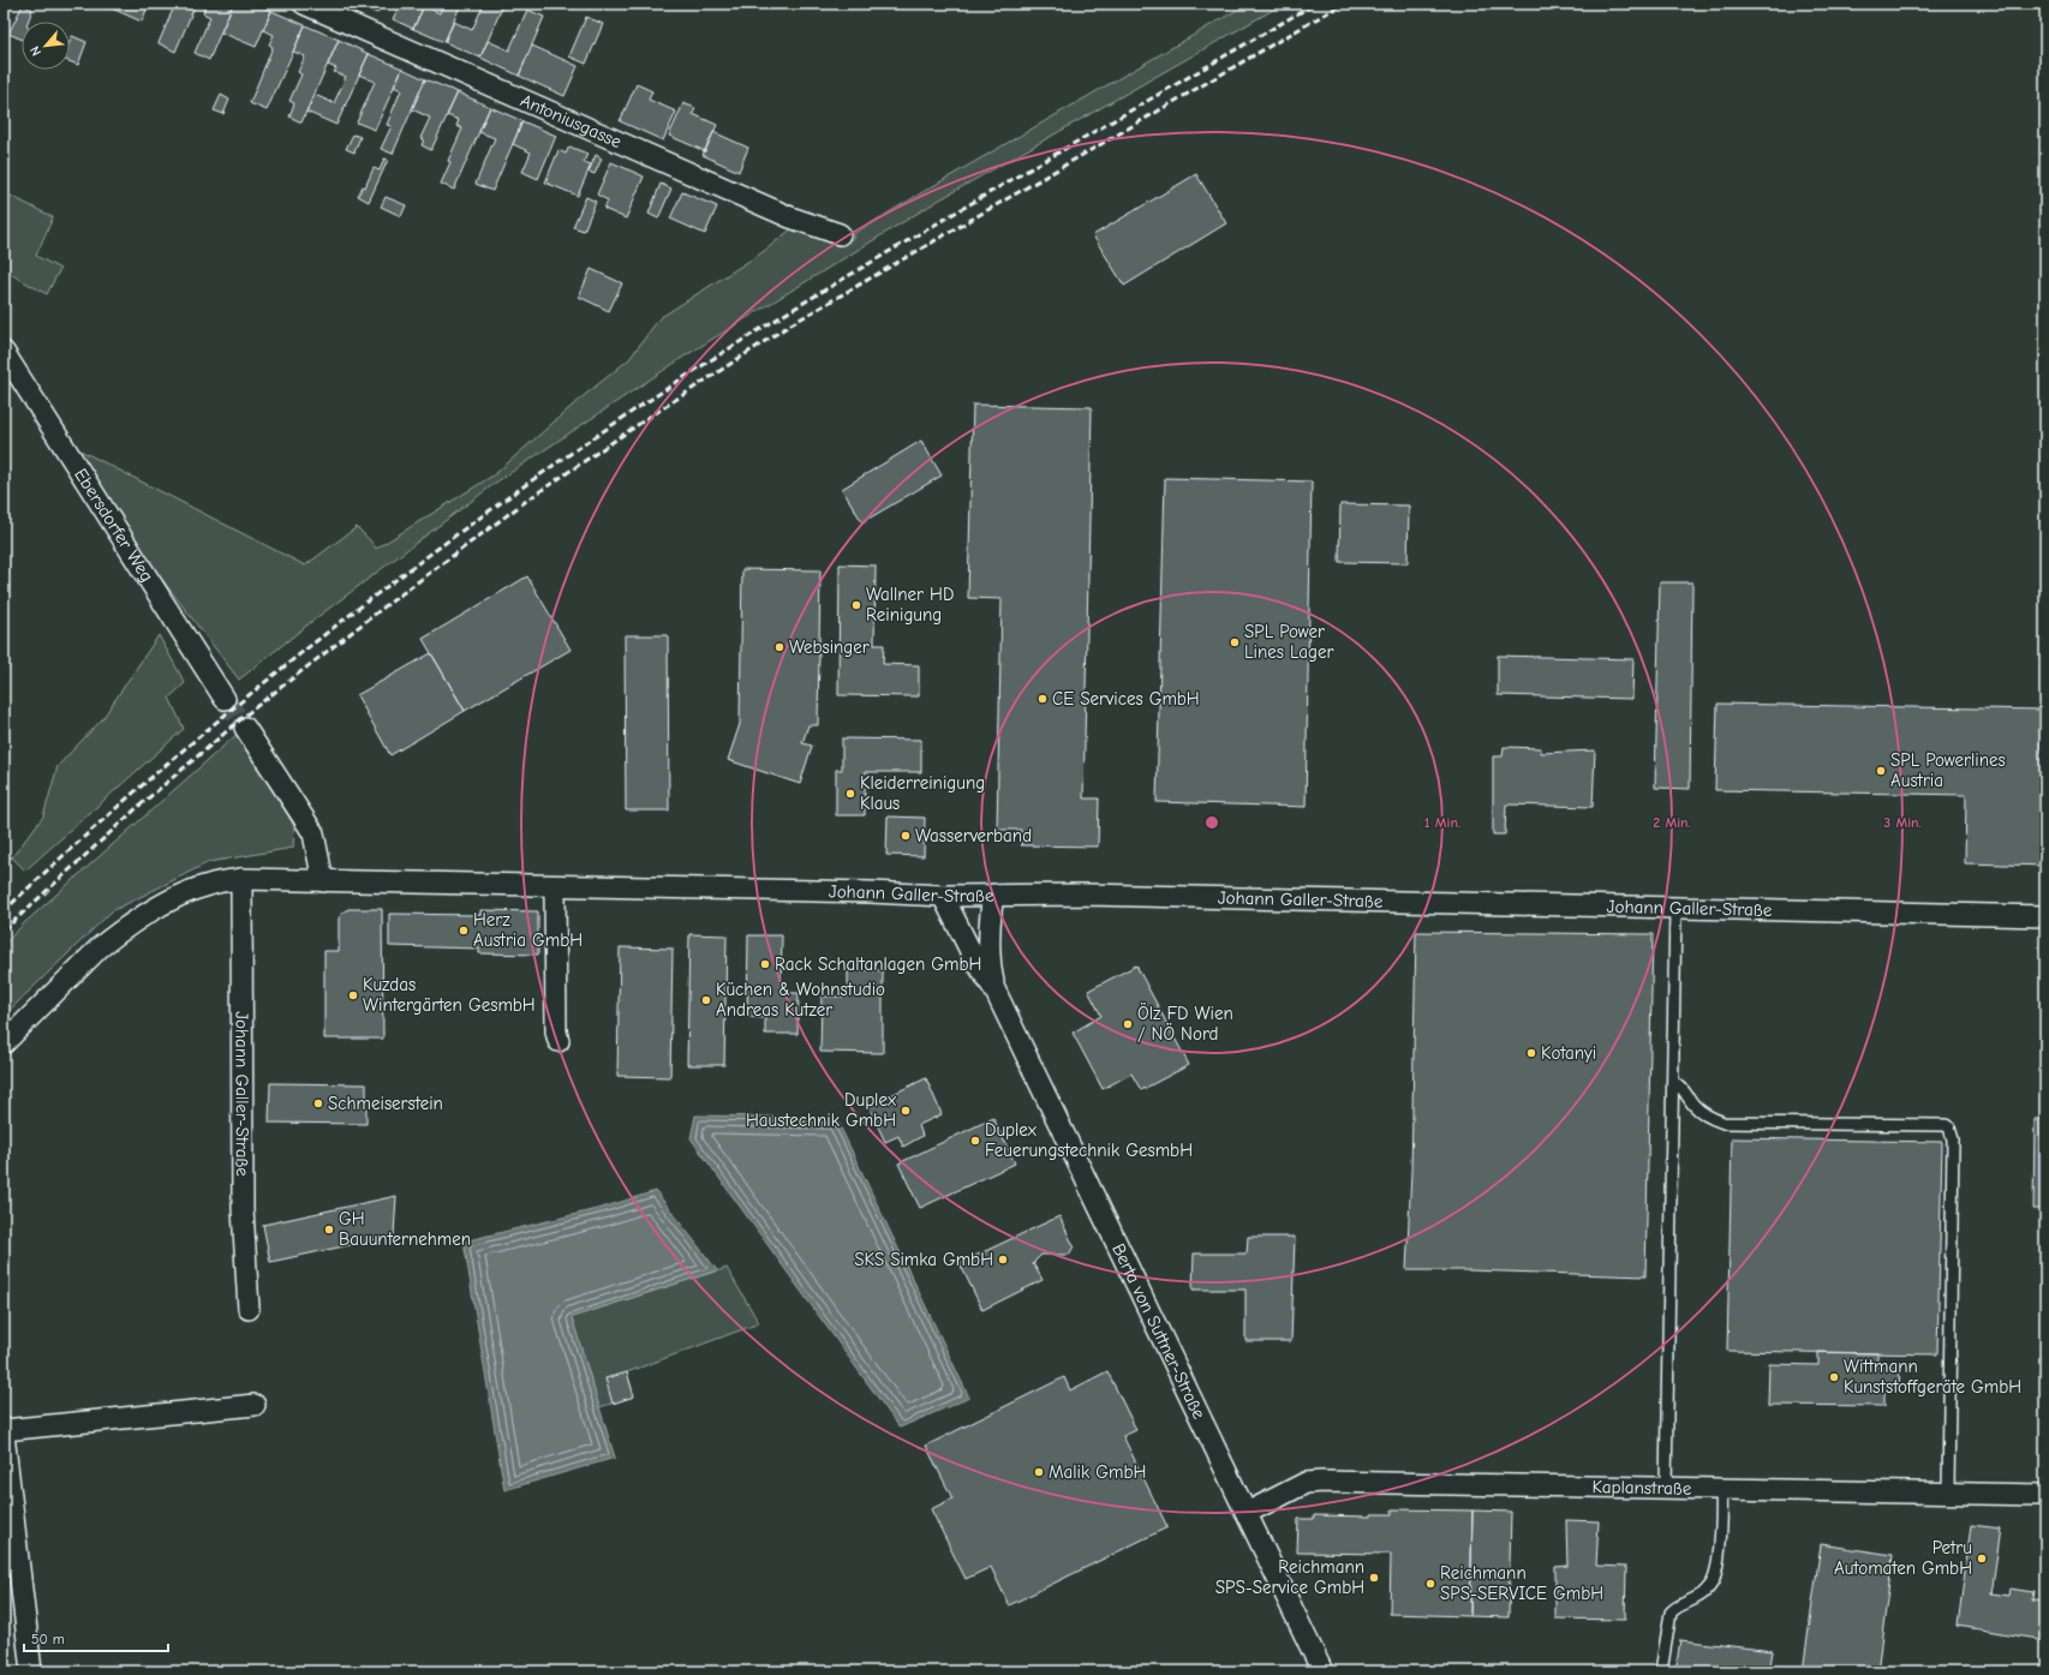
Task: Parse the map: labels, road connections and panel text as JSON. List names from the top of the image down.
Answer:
{
  "streets": {
    "street": [
      "Antoniusgasse",
      "Ebersdorfer Weg",
      "Johann Galler-Straße",
      "Berta von Suttner-Straße",
      "Kaplanstraße"
    ]
  },
  "crossings": [
    ["Johann Galler-Straße", "Berta von Suttner-Straße"],
    ["Berta von Suttner-Straße", "Kaplanstraße"]
  ],
  "places": [
    "Wallner HD Reinigung",
    "SPL Power Lines Lager",
    "Websinger",
    "CE Services GmbH",
    "SPL Powerlines Austria",
    "Kleiderreinigung Klaus",
    "Wasserverband",
    "Herz Austria GmbH",
    "Rack Schaltanlagen GmbH",
    "Kuzdas Wintergärten GesmbH",
    "Küchen & Wohnstudio Andreas Kutzer",
    "Ölz FD Wien / NÖ Nord",
    "Kotanyi",
    "Schmeiserstein",
    "Duplex Haustechnik GmbH",
    "Duplex Feuerungstechnik GesmbH",
    "GH Bauunternehmen",
    "SKS Simka GmbH",
    "Wittmann Kunststoffgeräte GmbH",
    "Malik GmbH",
    "Petru Automaten GmbH",
    "Reichmann SPS-Service GmbH",
    "Reichmann SPS-SERVICE GmbH"
  ],
  "scale_bar": "50 m",
  "north": "bottom left",
  "rings": ["1 Min.", "2 Min.", "3 Min."]
}
